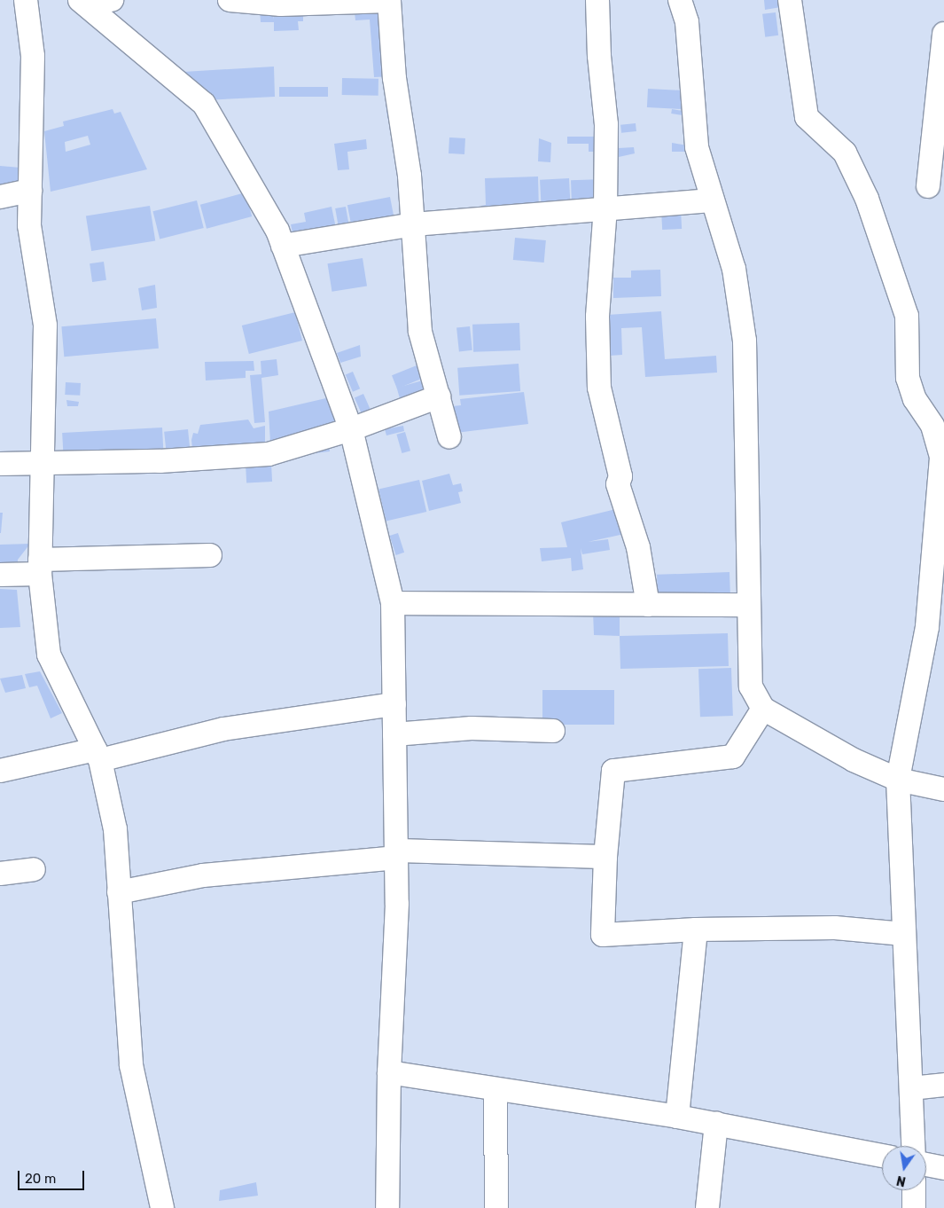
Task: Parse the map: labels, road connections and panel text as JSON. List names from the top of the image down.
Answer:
{
  "scale_bar": "20 m",
  "north": "bottom"
}
